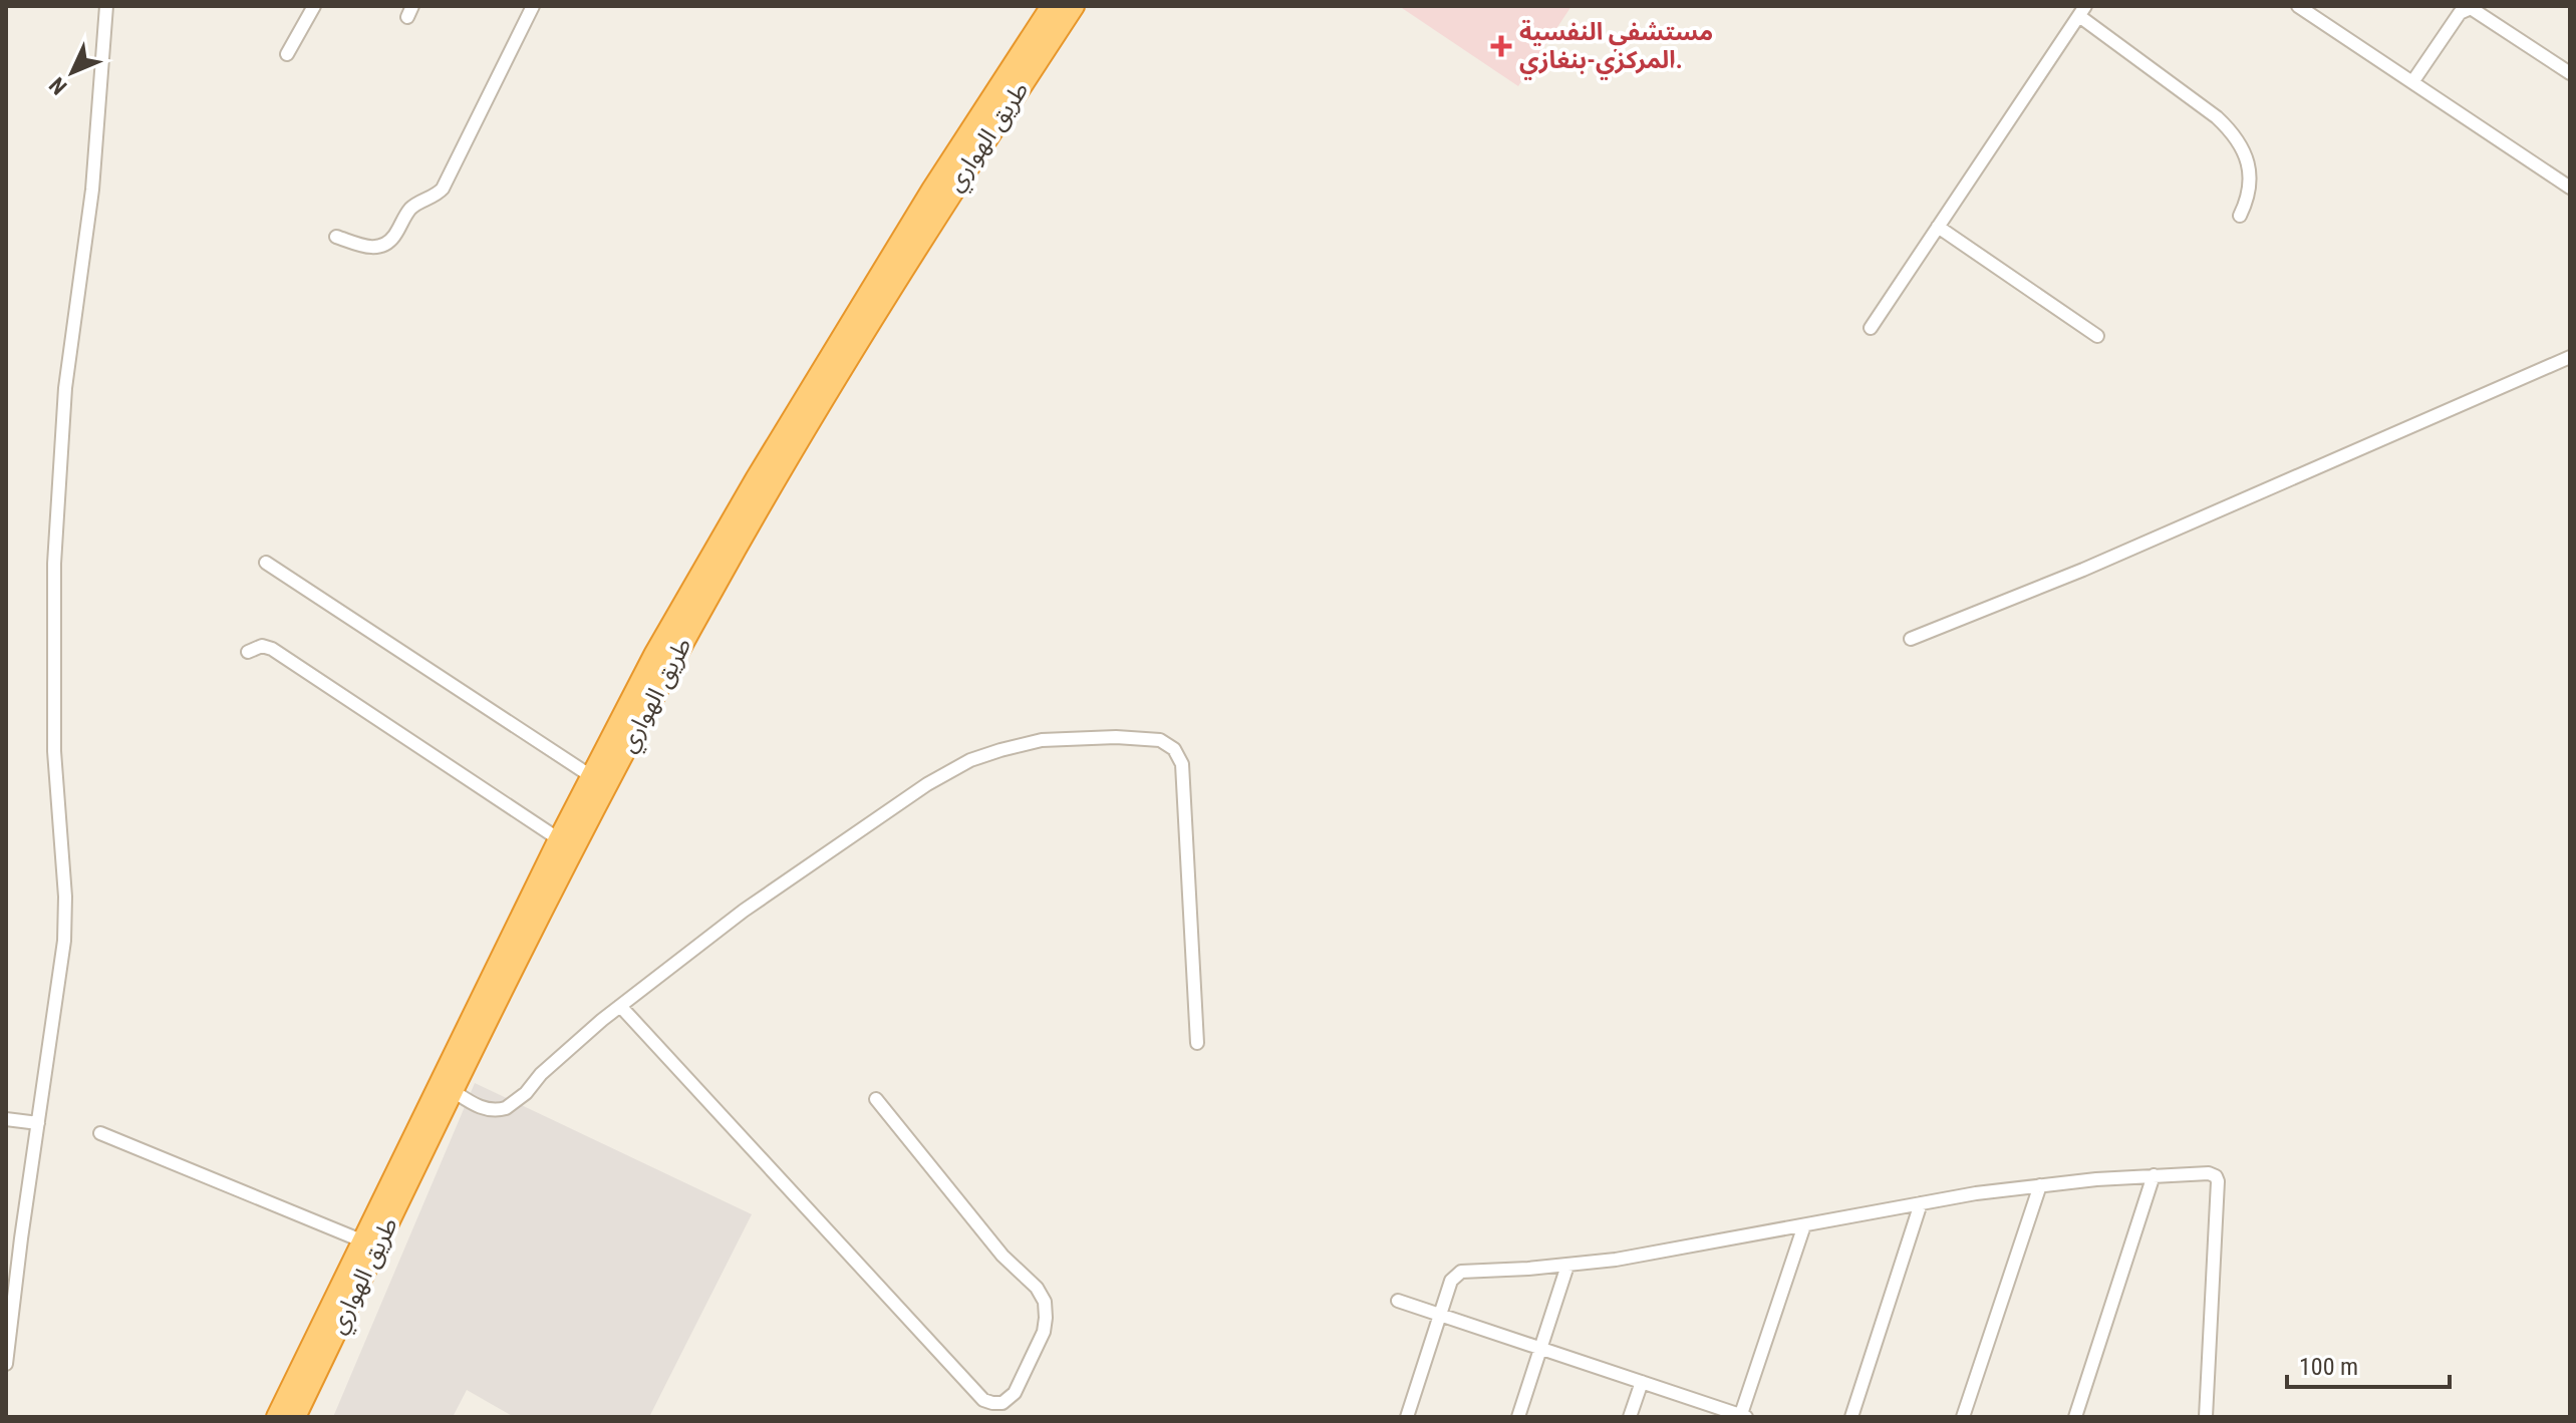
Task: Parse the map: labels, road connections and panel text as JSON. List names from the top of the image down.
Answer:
{
  "streets": {
    "highway": ["طريق الهواري"]
  },
  "places": {
    "health": ["مستشفي النفسية المركزي-بنغازي."]
  },
  "scale_bar": "100 m",
  "north": "bottom left"
}
